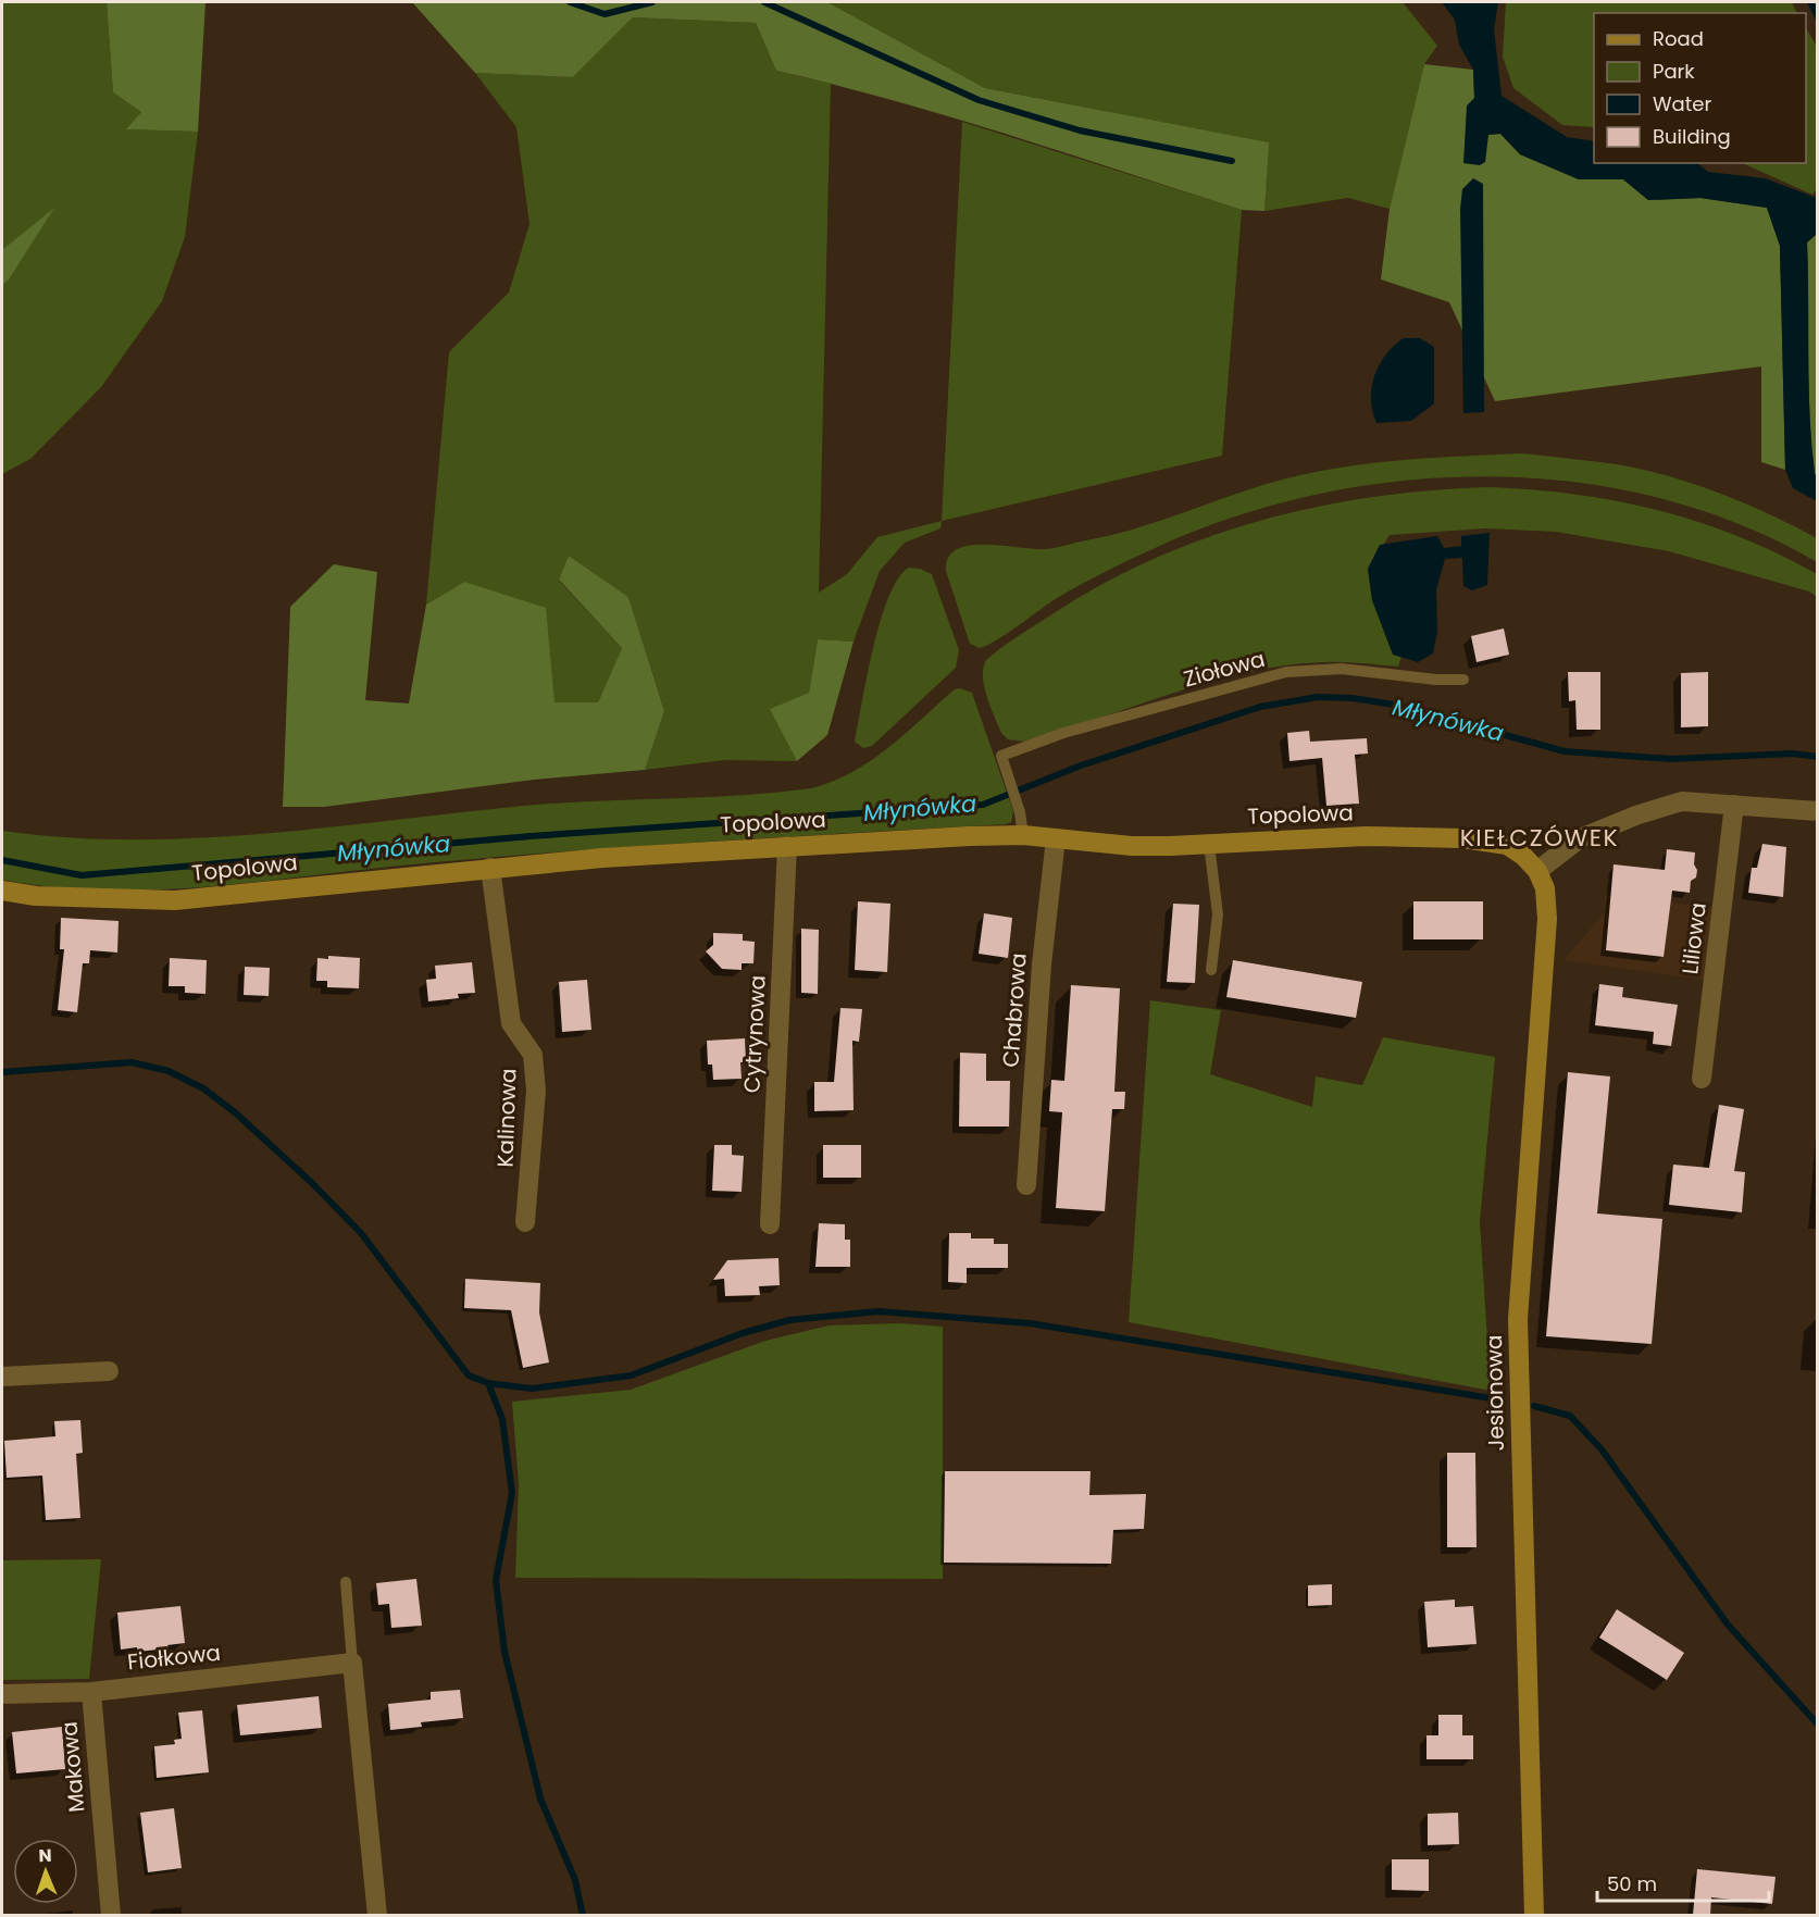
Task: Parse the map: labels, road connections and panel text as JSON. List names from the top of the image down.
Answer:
{
  "streets": {
    "street": [
      "Topolowa",
      "Liliowa",
      "Chabrowa",
      "Cytrynowa",
      "Kalinowa",
      "Jesionowa",
      "Fiołkowa",
      "Makowa"
    ],
    "lane": ["Ziołowa"]
  },
  "crossings": [
    ["Ziołowa", "Topolowa"],
    ["Topolowa", "Chabrowa"],
    ["Topolowa", "Cytrynowa"],
    ["Topolowa", "Kalinowa"],
    ["Topolowa", "Jesionowa"],
    ["Fiołkowa", "Makowa"]
  ],
  "districts": ["KIEŁCZÓWEK"],
  "water": ["Młynówka"],
  "legend": [
    "Road",
    "Park",
    "Water",
    "Building"
  ],
  "scale_bar": "50 m",
  "north": "top"
}
